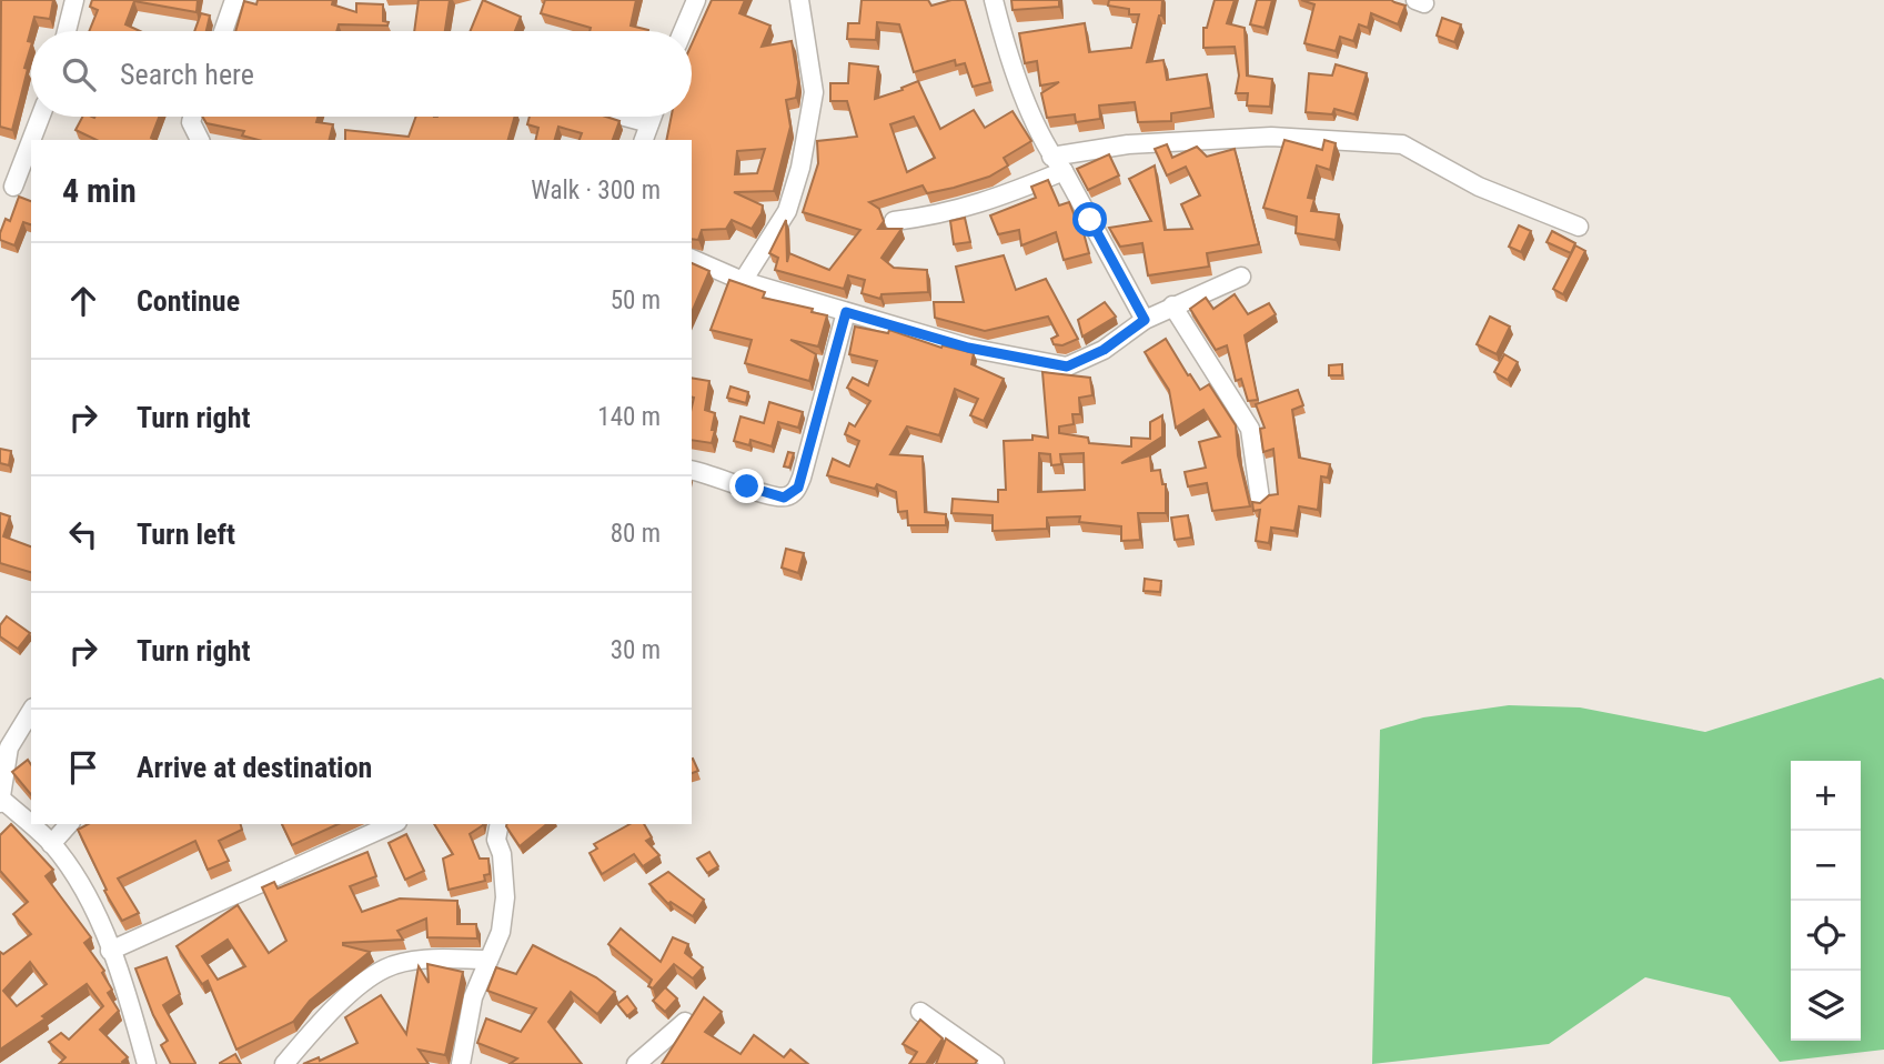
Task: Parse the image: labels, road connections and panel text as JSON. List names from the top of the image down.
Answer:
{
  "page": {
    "search": "Search here",
    "heading": ["4 min", "Walk · 300 m"],
    "list": [
      ["Continue", "50 m"],
      ["Turn right", "140 m"],
      ["Turn left", "80 m"],
      ["Turn right", "30 m"],
      "Arrive at destination"
    ],
    "map_buttons": ["+", "−"]
  }
}
